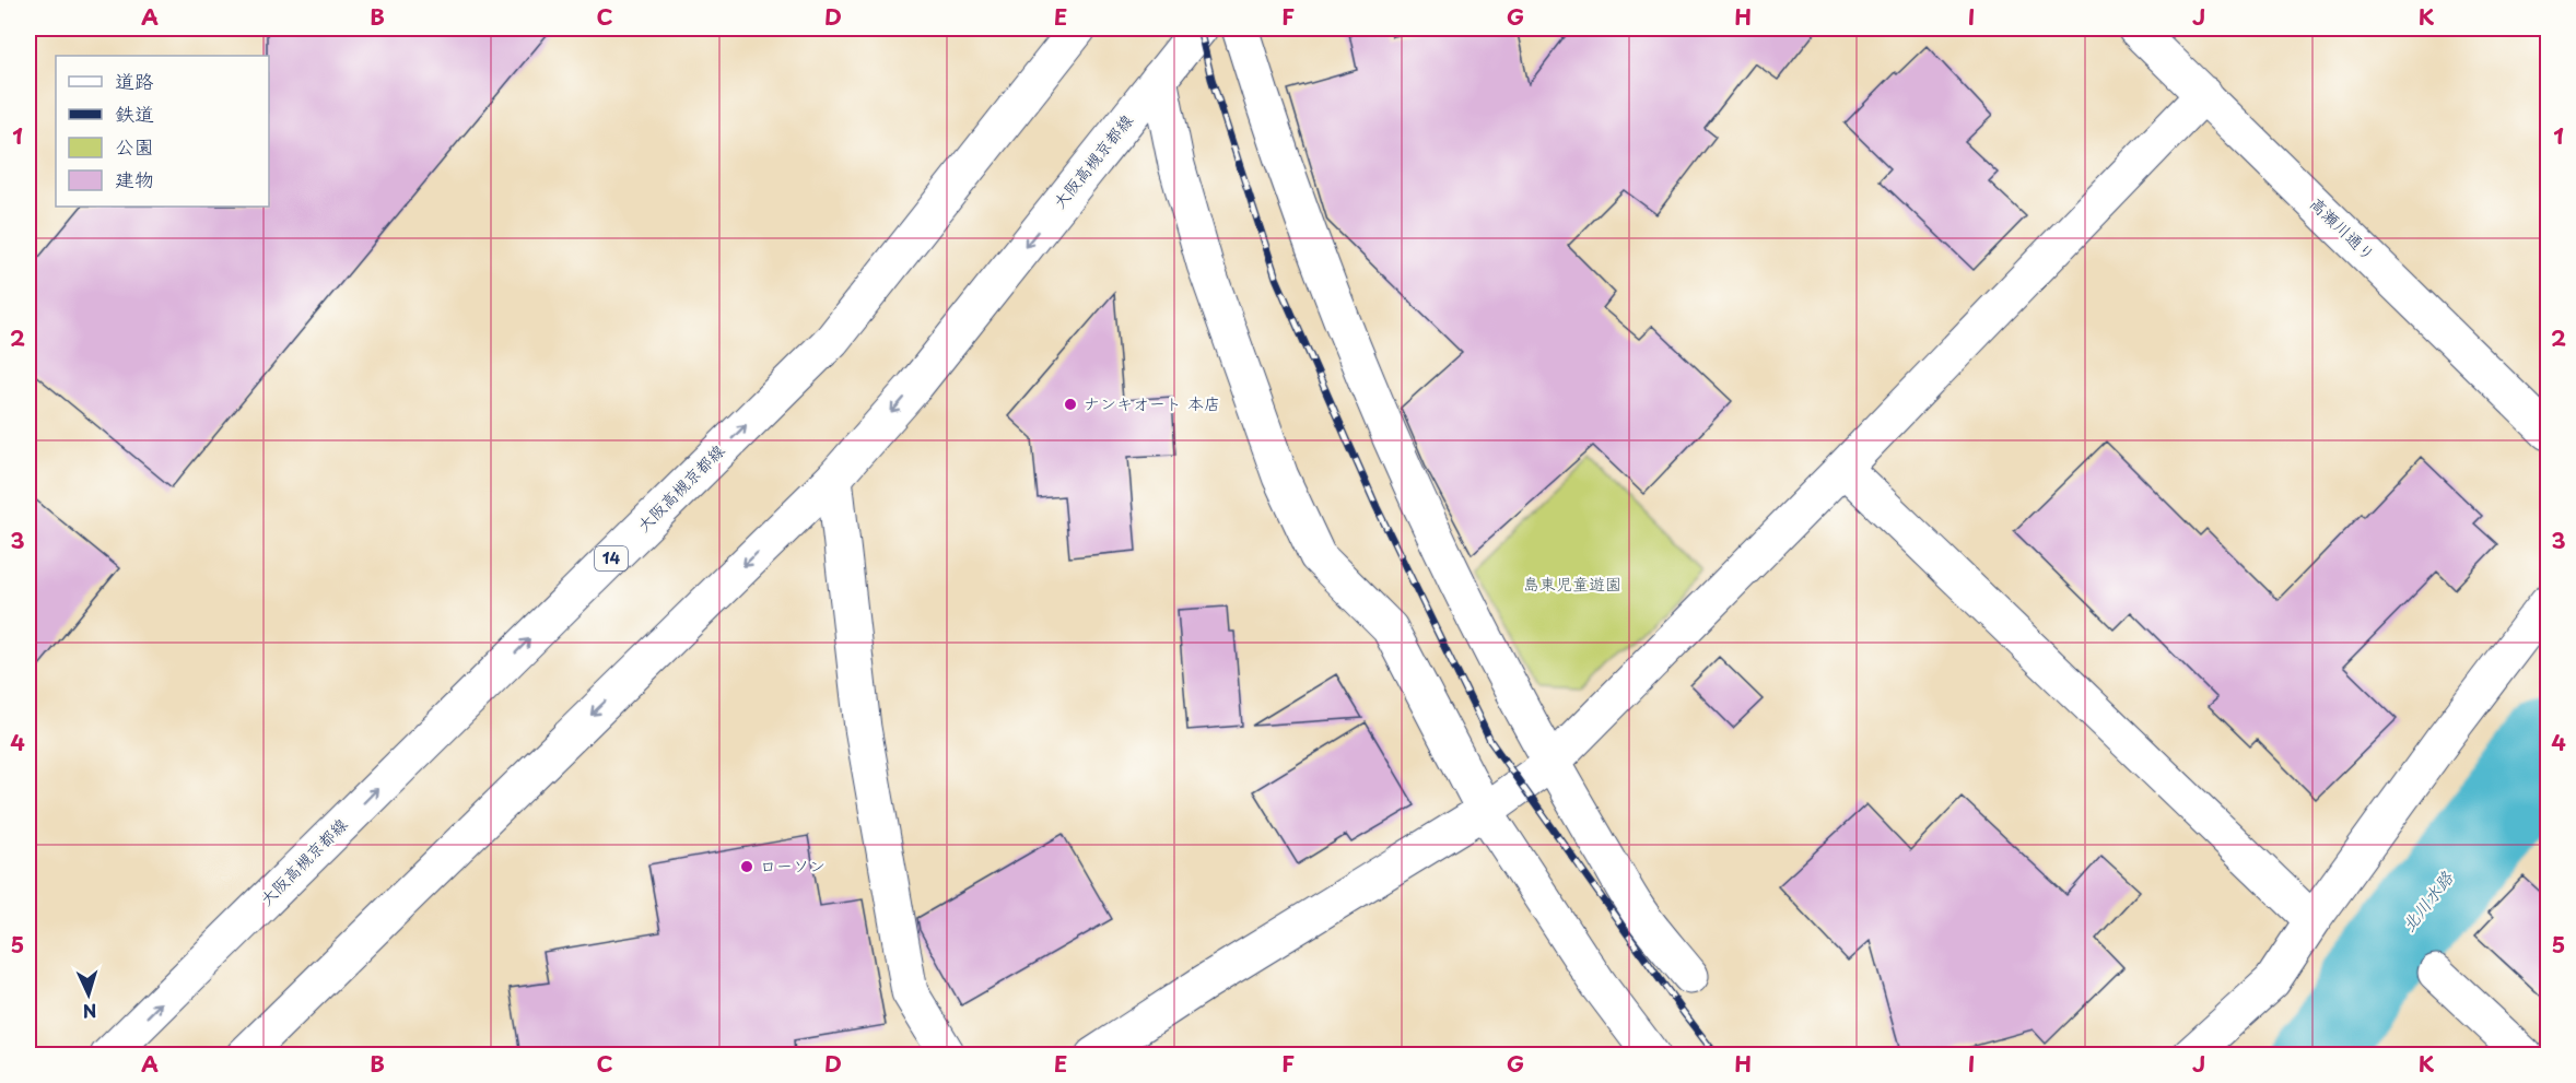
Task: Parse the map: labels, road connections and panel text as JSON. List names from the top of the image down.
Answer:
{
  "streets": {
    "street": ["大阪高槻京都線", "高瀬川通り", "14"]
  },
  "water": ["北川水路"],
  "parks": ["島東児童遊園"],
  "places": ["ナンキオート 本店", "ローソン"],
  "legend": [
    "道路",
    "鉄道",
    "公園",
    "建物"
  ],
  "north": "bottom",
  "grid": {
    "columns": [
      "A",
      "B",
      "C",
      "D",
      "E",
      "F",
      "G",
      "H",
      "I",
      "J",
      "K"
    ],
    "rows": [
      "1",
      "2",
      "3",
      "4",
      "5"
    ]
  }
}
